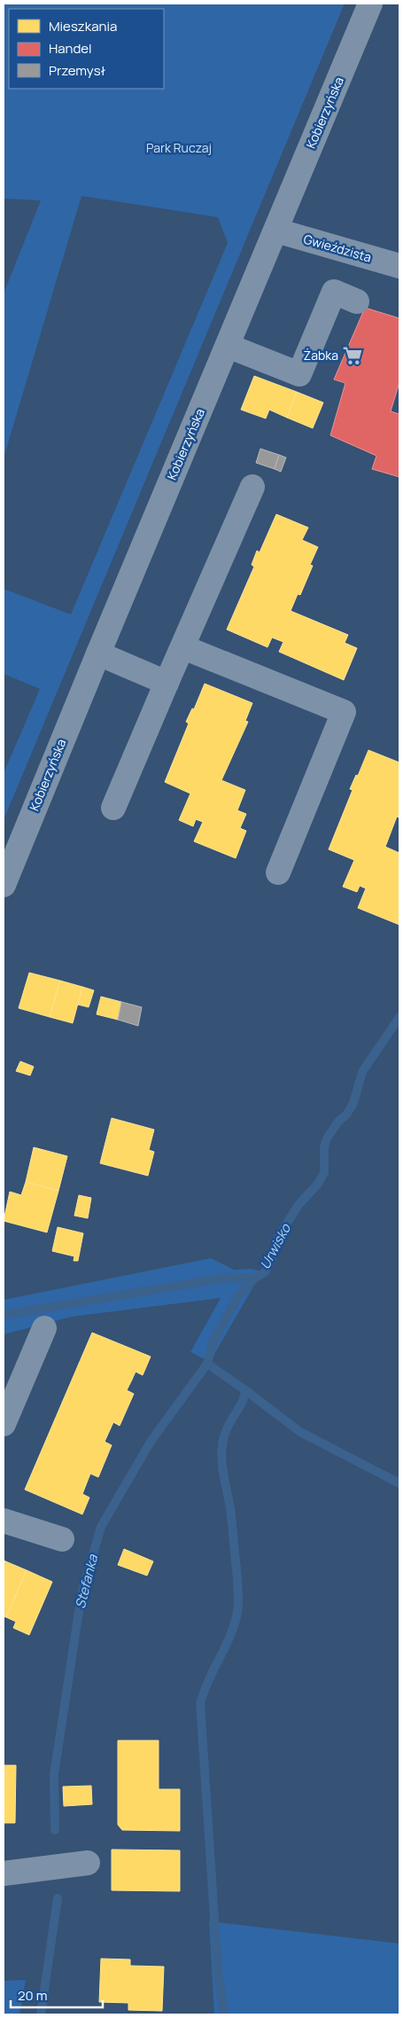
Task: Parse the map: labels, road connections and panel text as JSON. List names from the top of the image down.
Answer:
{
  "streets": {
    "street": ["Kobierzyńska", "Gwieździsta"]
  },
  "crossings": [
    ["Kobierzyńska", "Gwieździsta"]
  ],
  "water": ["Urwisko", "Stefanka"],
  "parks": ["Park Ruczaj"],
  "places": {
    "supermarket": ["Żabka"]
  },
  "legend": ["Mieszkania", "Handel", "Przemysł"],
  "scale_bar": "20 m"
}
